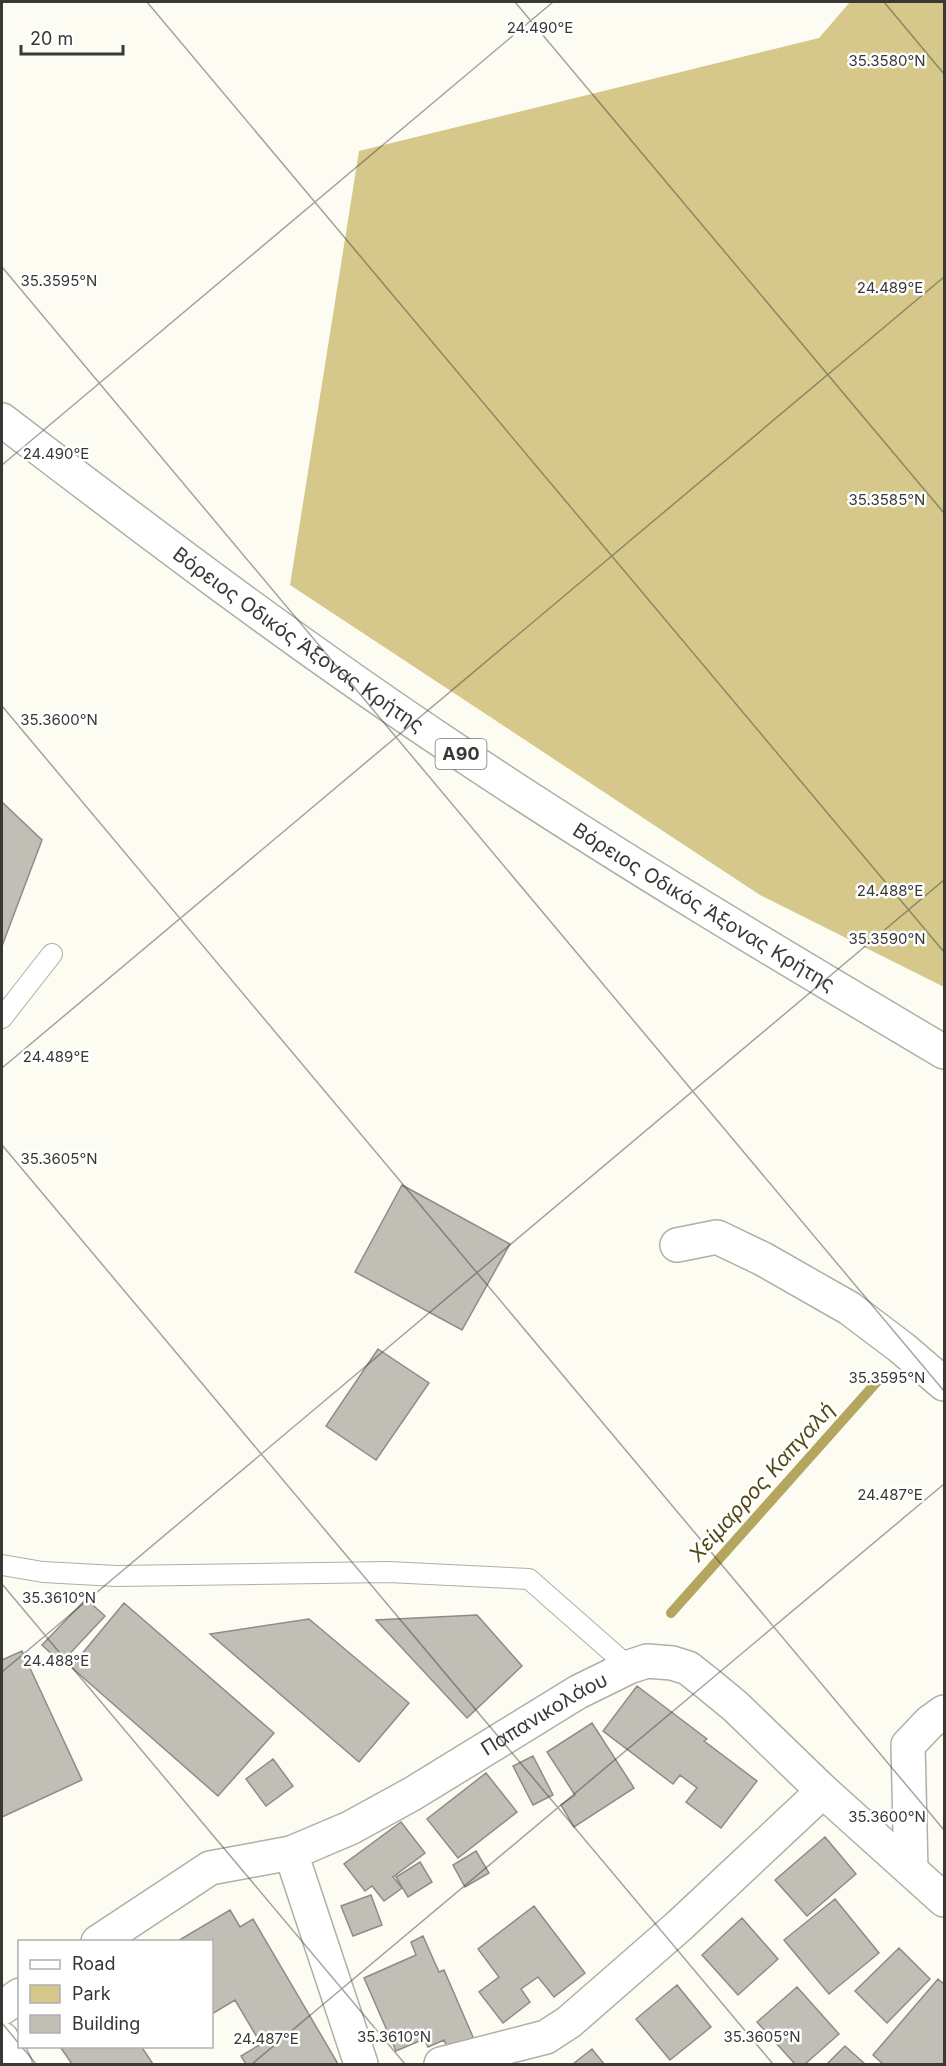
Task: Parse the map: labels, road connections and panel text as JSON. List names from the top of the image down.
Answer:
{
  "streets": {
    "main road": ["Βόρειος Οδικός Άξονας Κρήτης", "Α90", "Παπανικολάου"]
  },
  "water": ["Χείμαρρος Καπγαλή"],
  "legend": ["Road", "Park", "Building"],
  "scale_bar": "20 m",
  "coordinates": [
    "24.490°E",
    "35.3580°N",
    "35.3595°N",
    "24.489°E",
    "35.3585°N",
    "35.3600°N",
    "24.488°E",
    "35.3590°N",
    "35.3605°N",
    "24.487°E",
    "35.3610°N"
  ]
}
